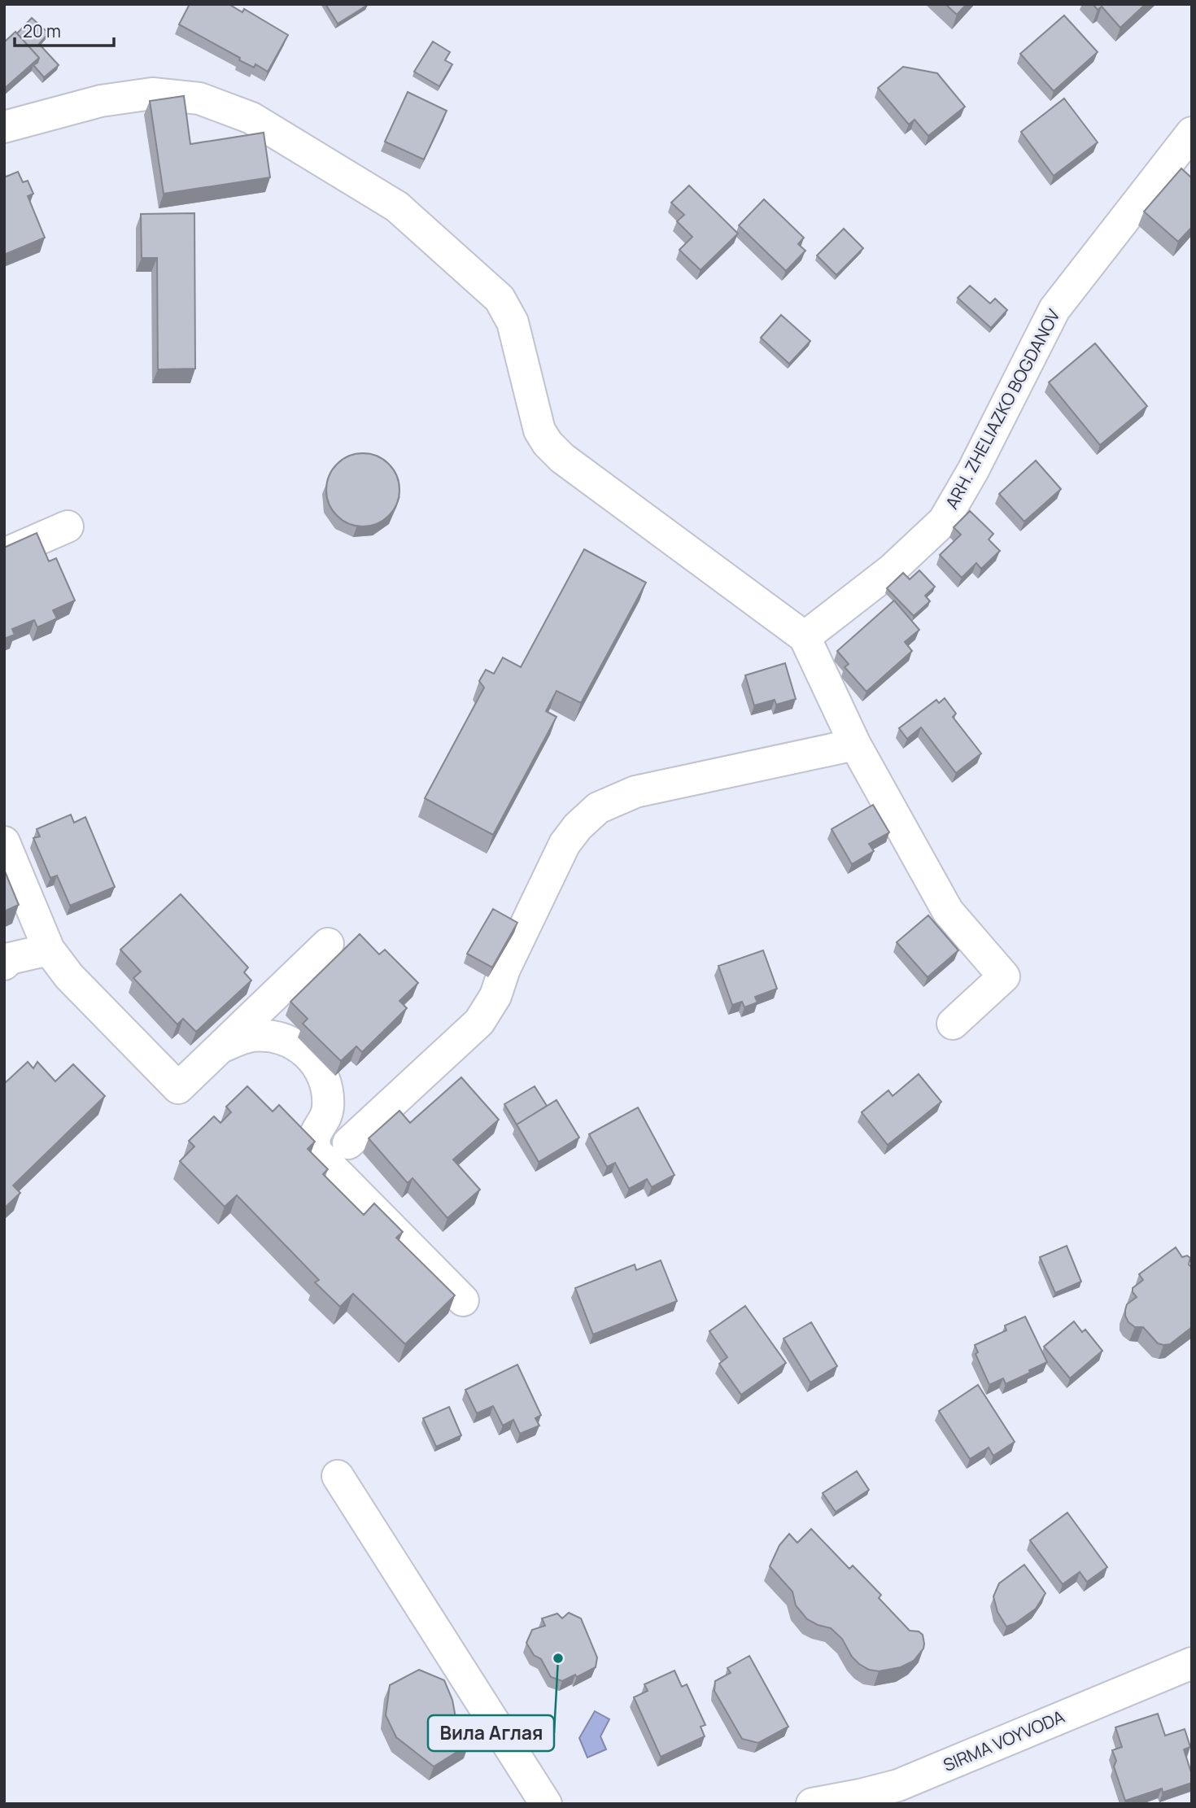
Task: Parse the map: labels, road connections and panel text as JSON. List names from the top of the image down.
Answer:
{
  "streets": {
    "street": ["ARH. ZHELIAZKO BOGDANOV", "SIRMA VOYVODA"]
  },
  "places": ["Вила Аглая"],
  "scale_bar": "20 m"
}
